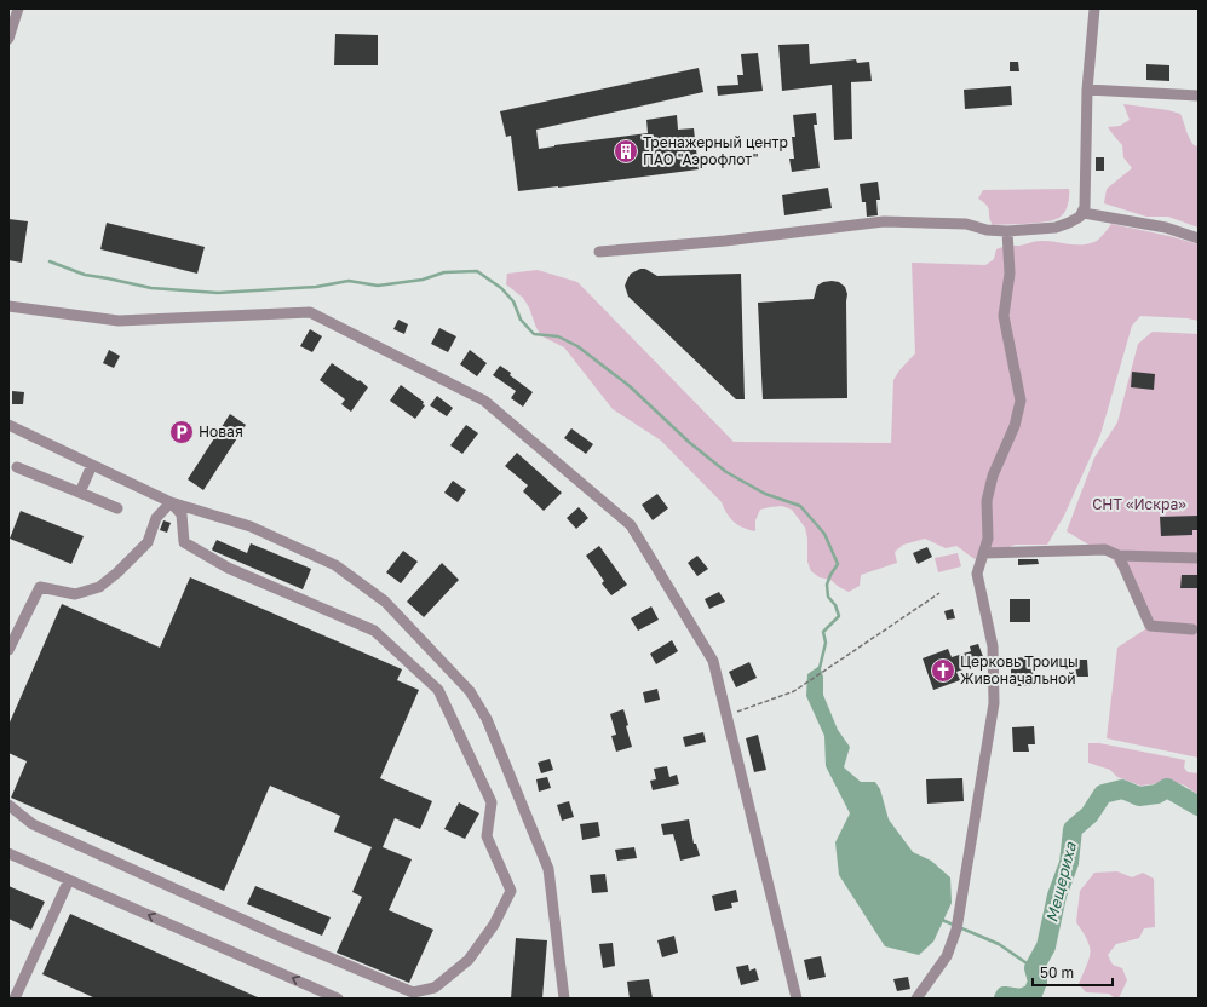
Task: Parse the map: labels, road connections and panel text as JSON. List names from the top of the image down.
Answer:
{
  "water": ["Мещериха"],
  "parks": ["СНТ «Искра»"],
  "places": {
    "building": ["Тренажерный центр ПАО \"Аэрофлот\""],
    "parking": ["Новая"],
    "church": ["Церковь Троицы Живоначальной"]
  },
  "scale_bar": "50 m"
}
